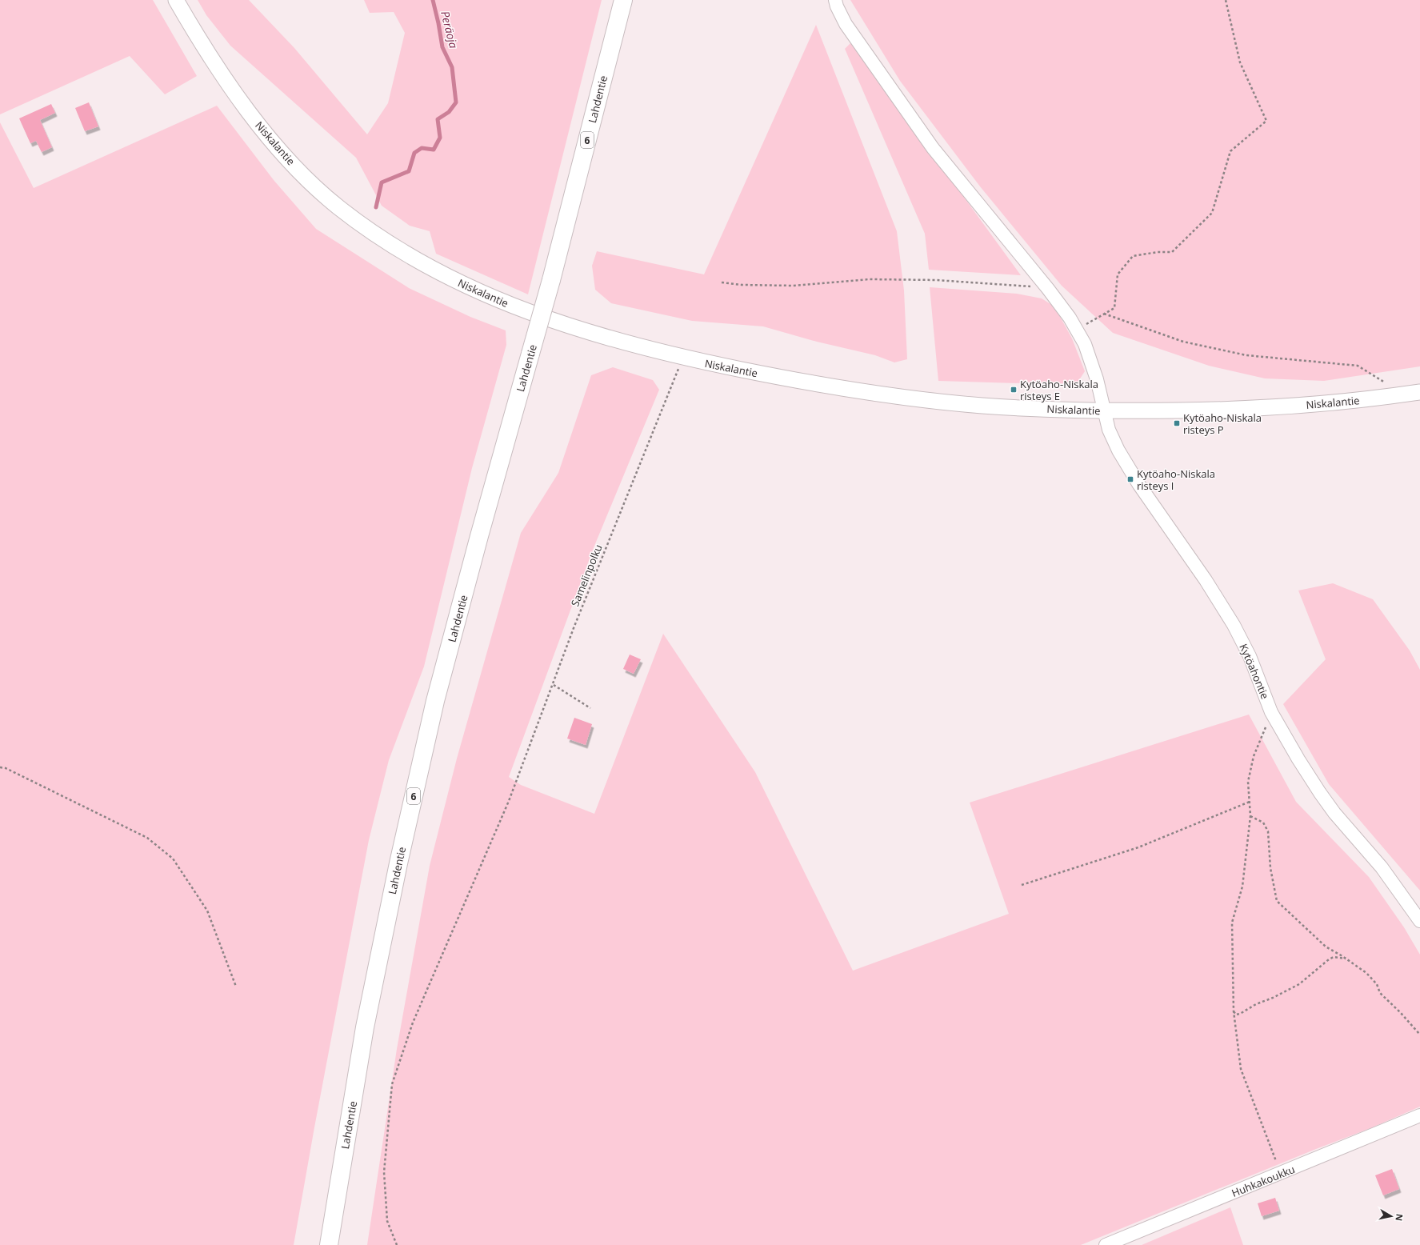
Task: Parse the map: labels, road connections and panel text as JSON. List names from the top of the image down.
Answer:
{
  "streets": {
    "highway": ["Lahdentie", "6"],
    "street": ["Niskalantie", "Kytöahontie", "Huhkakoukku"],
    "path": ["Samelinpolku"]
  },
  "crossings": [
    ["Niskalantie", "Samelinpolku"],
    ["Niskalantie", "Kytöahontie"]
  ],
  "water": ["Peräoja"],
  "places": {
    "transit": ["Kytöaho-Niskala risteys E", "Kytöaho-Niskala risteys P", "Kytöaho-Niskala risteys I"]
  },
  "north": "right"
}
